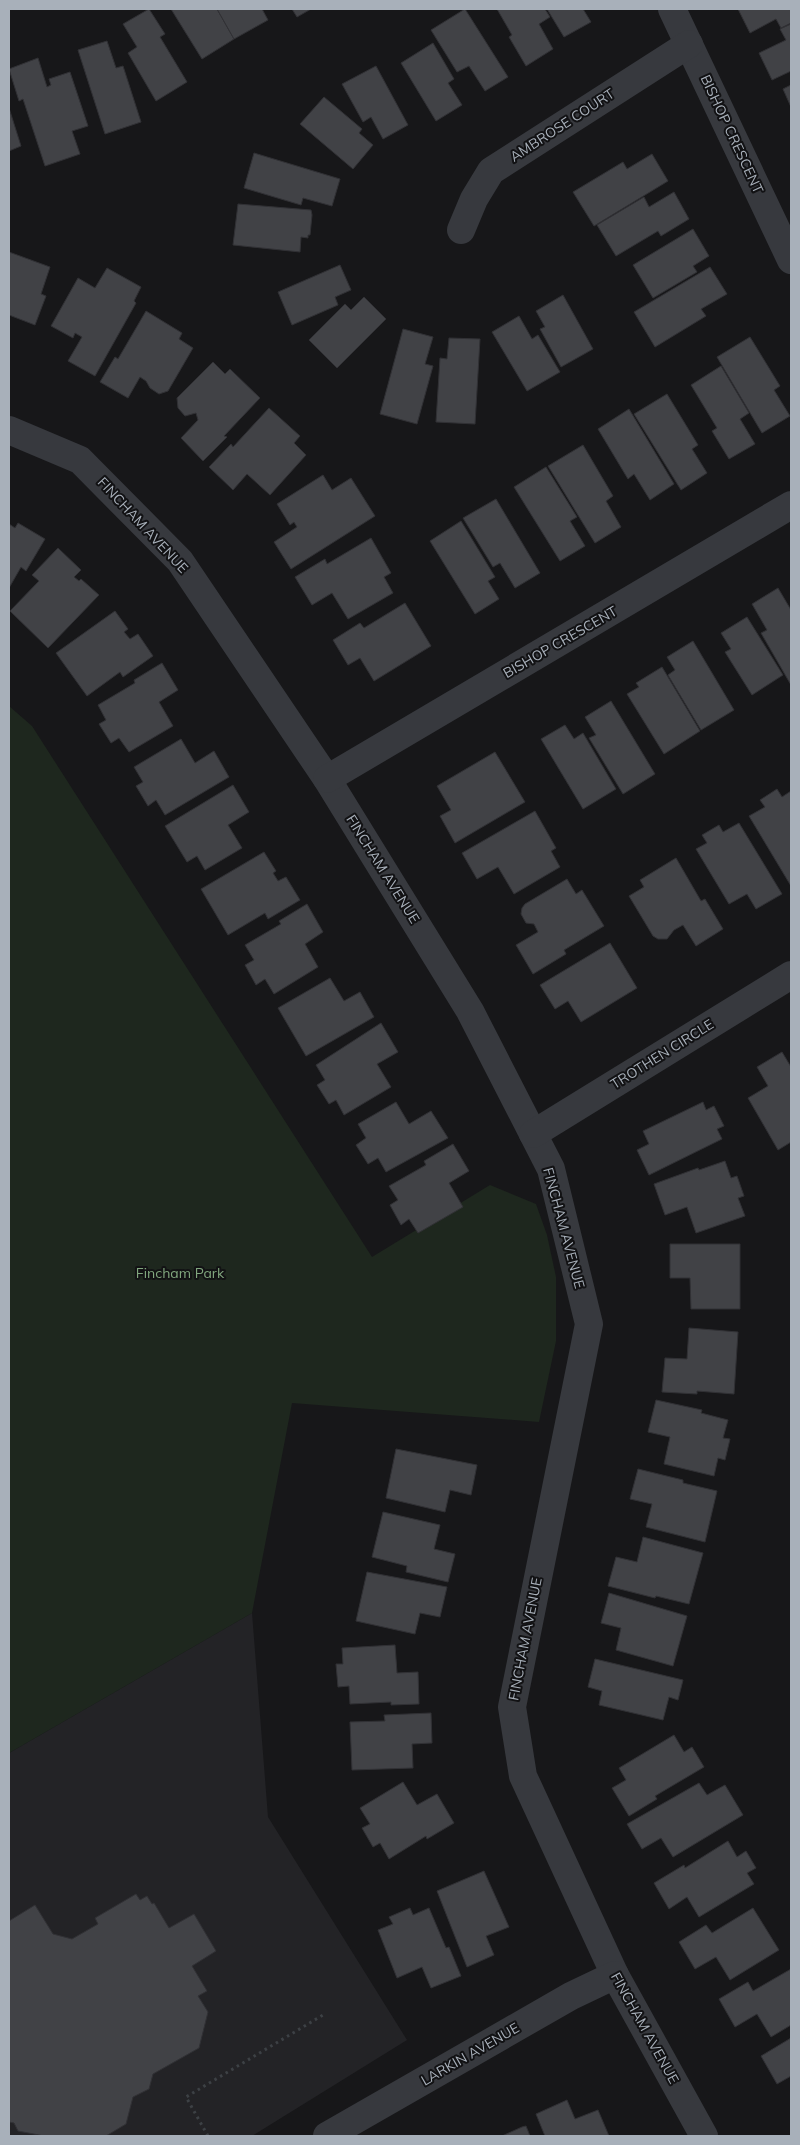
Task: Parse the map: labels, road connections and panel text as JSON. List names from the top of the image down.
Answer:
{
  "streets": {
    "street": [
      "AMBROSE COURT",
      "BISHOP CRESCENT",
      "FINCHAM AVENUE",
      "TROTHEN CIRCLE",
      "LARKIN AVENUE"
    ]
  },
  "crossings": [
    ["AMBROSE COURT", "BISHOP CRESCENT"],
    ["BISHOP CRESCENT", "FINCHAM AVENUE"],
    ["FINCHAM AVENUE", "TROTHEN CIRCLE"],
    ["FINCHAM AVENUE", "LARKIN AVENUE"]
  ],
  "parks": ["Fincham Park"]
}
